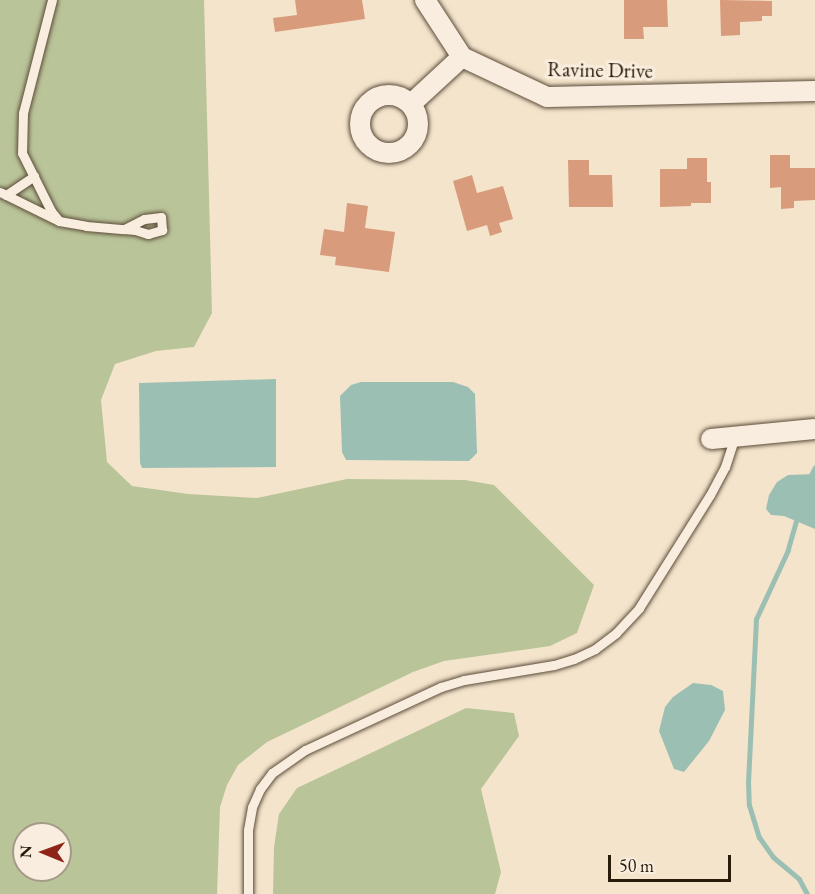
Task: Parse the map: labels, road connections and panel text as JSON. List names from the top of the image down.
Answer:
{
  "streets": {
    "street": ["Ravine Drive"]
  },
  "scale_bar": "50 m",
  "north": "left"
}
